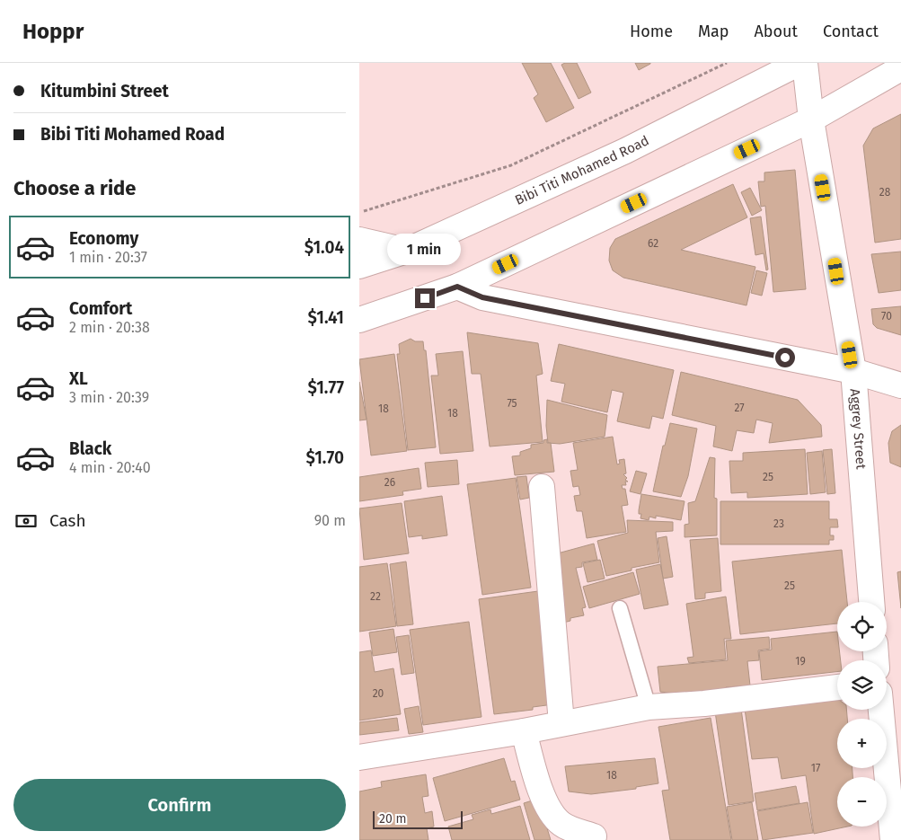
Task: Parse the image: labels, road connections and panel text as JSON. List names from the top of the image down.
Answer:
{
  "streets": {
    "main road": ["Bibi Titi Mohamed Road", "Aggrey Street"]
  },
  "house_numbers": [
    "28",
    "62",
    "70",
    "75",
    "27",
    "18",
    "18",
    "25",
    "26",
    "23",
    "25",
    "22",
    "19",
    "20",
    "17",
    "18"
  ],
  "scale_bar": "20 m",
  "page": {
    "header": "Hoppr",
    "nav": [
      "Home",
      "Map",
      "About",
      "Contact"
    ],
    "banner": ["Kitumbini Street", "Bibi Titi Mohamed Road"],
    "heading": "Choose a ride",
    "list": [
      {
        "name": "Economy",
        "note": "1 min · 20:37",
        "value": "$1.04"
      },
      {
        "name": "Comfort",
        "note": "2 min · 20:38",
        "value": "$1.41"
      },
      {
        "name": "XL",
        "note": "3 min · 20:39",
        "value": "$1.77"
      },
      {
        "name": "Black",
        "note": "4 min · 20:40",
        "value": "$1.70"
      }
    ],
    "bubble": "1 min",
    "pay": ["Cash", "90 m"],
    "map_buttons": ["+", "−"],
    "buttons": "Confirm",
    "scale": "20 m"
  }
}
